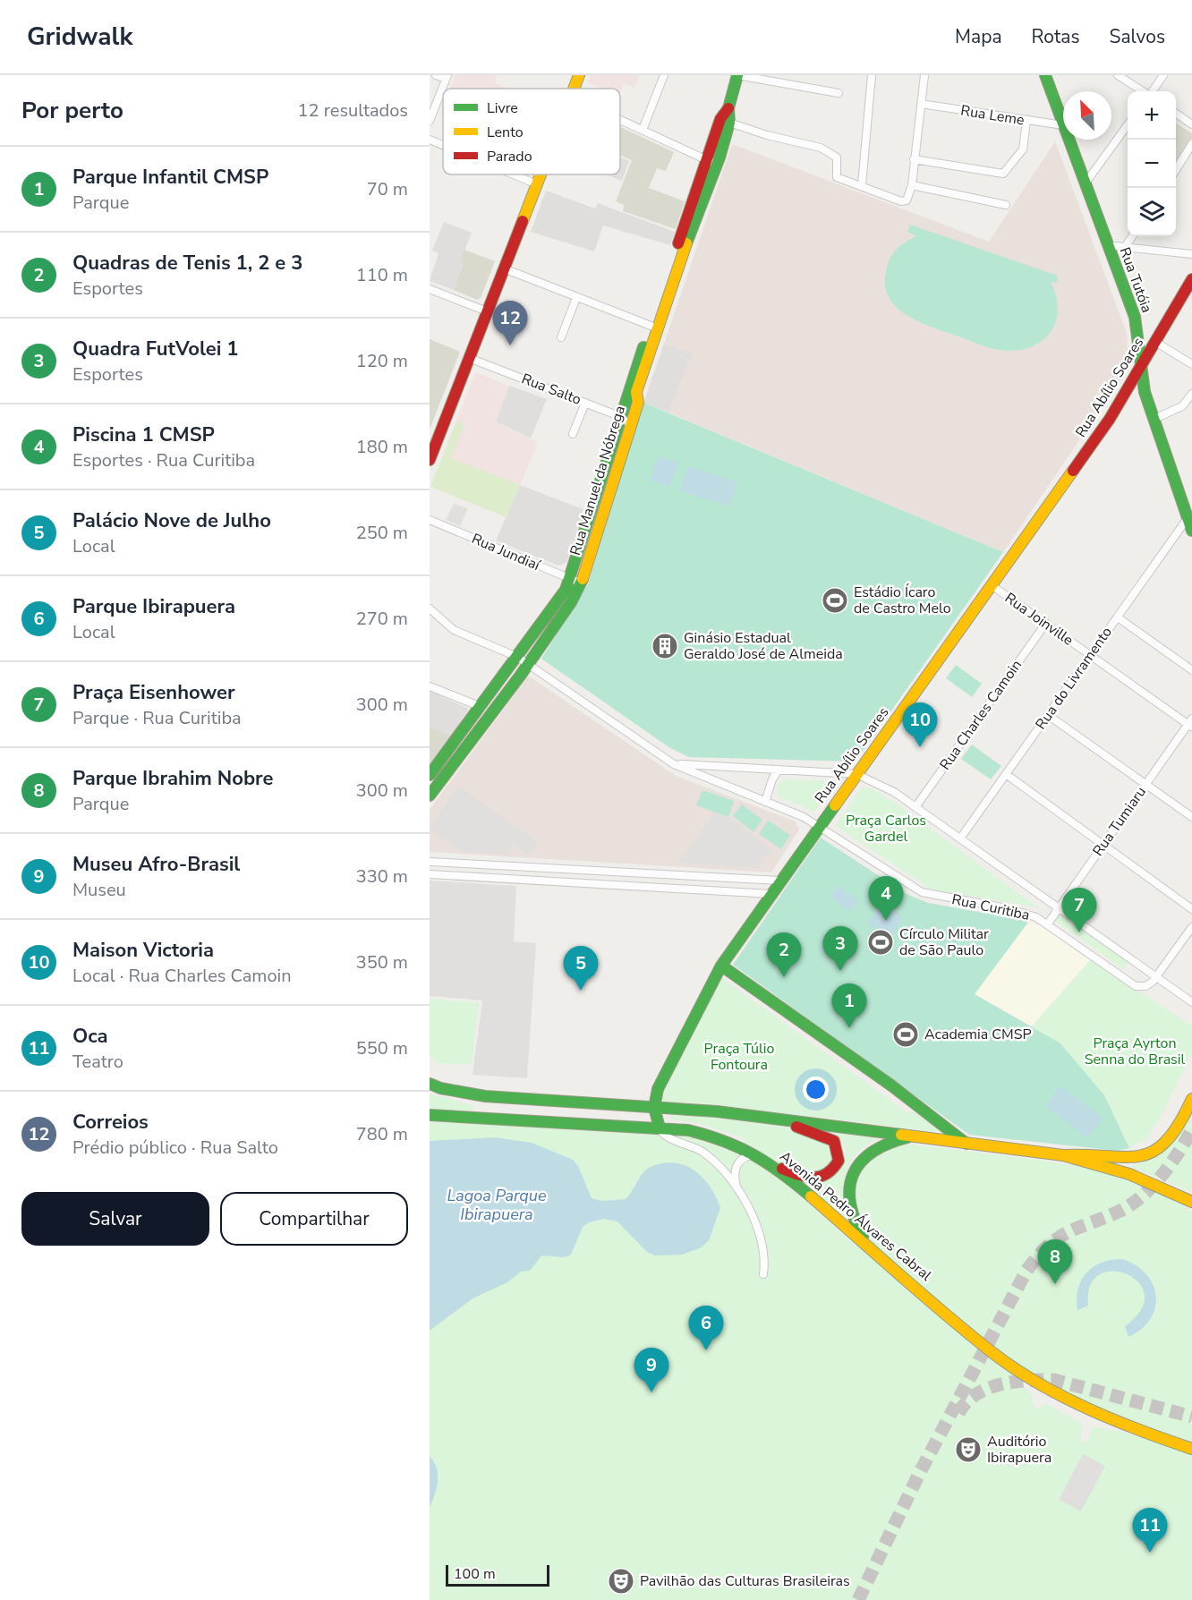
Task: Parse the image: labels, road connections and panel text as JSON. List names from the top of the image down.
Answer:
{
  "streets": {
    "main road": [
      "Rua Tutóia",
      "Rua Abílio Soares",
      "Rua Manuel da Nóbrega",
      "Avenida Pedro Álvares Cabral"
    ],
    "street": [
      "Rua Leme",
      "Rua Salto",
      "Rua Jundiaí",
      "Rua Joinville",
      "Rua do Livramento",
      "Rua Charles Camoin",
      "Rua Tumiaru",
      "Rua Curitiba"
    ]
  },
  "crossings": [
    ["Rua Leme", "Rua Tutóia"],
    ["Rua Tutóia", "Rua Abílio Soares"],
    ["Rua Tutóia", "Rua do Livramento"],
    ["Rua Abílio Soares", "Rua Joinville"],
    ["Rua Abílio Soares", "Rua Curitiba"],
    ["Rua Salto", "Rua Manuel da Nóbrega"],
    ["Rua Manuel da Nóbrega", "Rua Jundiaí"],
    ["Rua Manuel da Nóbrega", "Rua Curitiba"],
    ["Rua Joinville", "Rua do Livramento"],
    ["Rua Joinville", "Rua Charles Camoin"],
    ["Rua Joinville", "Rua Tumiaru"],
    ["Rua do Livramento", "Rua Curitiba"],
    ["Rua Charles Camoin", "Rua Curitiba"],
    ["Rua Tumiaru", "Rua Curitiba"]
  ],
  "water": ["Lagoa Parque Ibirapuera"],
  "parks": ["Praça Carlos Gardel", "Praça Ayrton Senna do Brasil", "Praça Túlio Fontoura"],
  "places": {
    "sports": ["Estádio Ícaro de Castro Melo", "Círculo Militar de São Paulo", "Academia CMSP"],
    "building": ["Ginásio Estadual Geraldo José de Almeida"],
    "theatre": ["Auditório Ibirapuera", "Pavilhão das Culturas Brasileiras"]
  },
  "legend": ["Livre", "Lento", "Parado"],
  "scale_bar": "100 m",
  "north": "top left",
  "page": {
    "header": "Gridwalk",
    "nav": ["Mapa", "Rotas", "Salvos"],
    "heading": ["Por perto", "12 resultados"],
    "map_buttons": ["+", "−"],
    "list": [
      {
        "mark": "1",
        "name": "Parque Infantil CMSP",
        "note": "Parque",
        "value": "70 m"
      },
      {
        "mark": "2",
        "name": "Quadras de Tenis 1, 2 e 3",
        "note": "Esportes",
        "value": "110 m"
      },
      {
        "mark": "3",
        "name": "Quadra FutVolei 1",
        "note": "Esportes",
        "value": "120 m"
      },
      {
        "mark": "4",
        "name": "Piscina 1 CMSP",
        "note": "Esportes · Rua Curitiba",
        "value": "180 m"
      },
      {
        "mark": "5",
        "name": "Palácio Nove de Julho",
        "note": "Local",
        "value": "250 m"
      },
      {
        "mark": "6",
        "name": "Parque Ibirapuera",
        "note": "Local",
        "value": "270 m"
      },
      {
        "mark": "7",
        "name": "Praça Eisenhower",
        "note": "Parque · Rua Curitiba",
        "value": "300 m"
      },
      {
        "mark": "8",
        "name": "Parque Ibrahim Nobre",
        "note": "Parque",
        "value": "300 m"
      },
      {
        "mark": "9",
        "name": "Museu Afro-Brasil",
        "note": "Museu",
        "value": "330 m"
      },
      {
        "mark": "10",
        "name": "Maison Victoria",
        "note": "Local · Rua Charles Camoin",
        "value": "350 m"
      },
      {
        "mark": "11",
        "name": "Oca",
        "note": "Teatro",
        "value": "550 m"
      },
      {
        "mark": "12",
        "name": "Correios",
        "note": "Prédio público · Rua Salto",
        "value": "780 m"
      }
    ],
    "pins": [
      "12",
      "10",
      "4",
      "7",
      "3",
      "2",
      "5",
      "1",
      "8",
      "6",
      "9",
      "11"
    ],
    "buttons": ["Salvar", "Compartilhar"],
    "scale": "100 m"
  }
}
